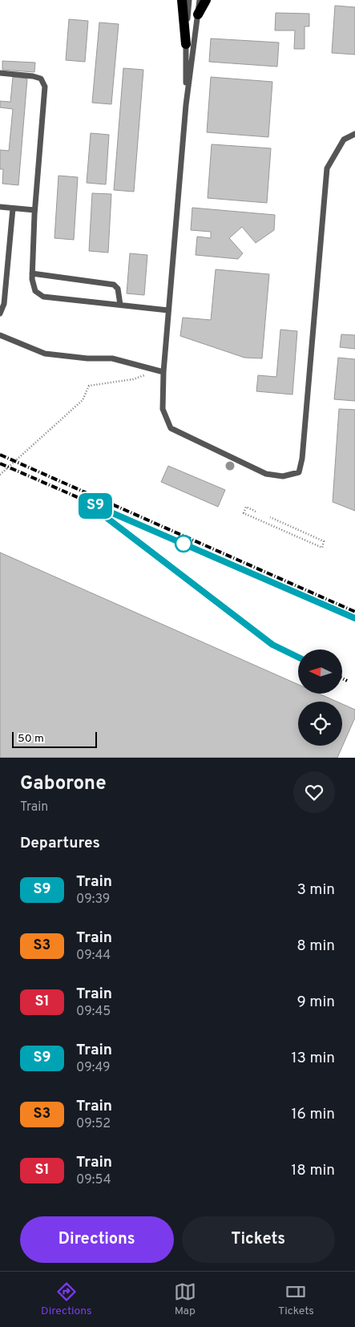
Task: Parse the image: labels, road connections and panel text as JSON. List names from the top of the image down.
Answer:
{
  "scale_bar": "50 m",
  "north": "left",
  "page": {
    "on_map": "S9",
    "scale": "50 m",
    "heading": [
      ["Gaborone", "Train"],
      "Departures"
    ],
    "list": [
      {
        "mark": "S9",
        "name": "Train",
        "note": "09:39",
        "value": "3 min"
      },
      {
        "mark": "S3",
        "name": "Train",
        "note": "09:44",
        "value": "8 min"
      },
      {
        "mark": "S1",
        "name": "Train",
        "note": "09:45",
        "value": "9 min"
      },
      {
        "mark": "S9",
        "name": "Train",
        "note": "09:49",
        "value": "13 min"
      },
      {
        "mark": "S3",
        "name": "Train",
        "note": "09:52",
        "value": "16 min"
      },
      {
        "mark": "S1",
        "name": "Train",
        "note": "09:54",
        "value": "18 min"
      }
    ],
    "buttons": ["Directions", "Tickets"],
    "tabs": ["Directions", "Map", "Tickets"]
  }
}
